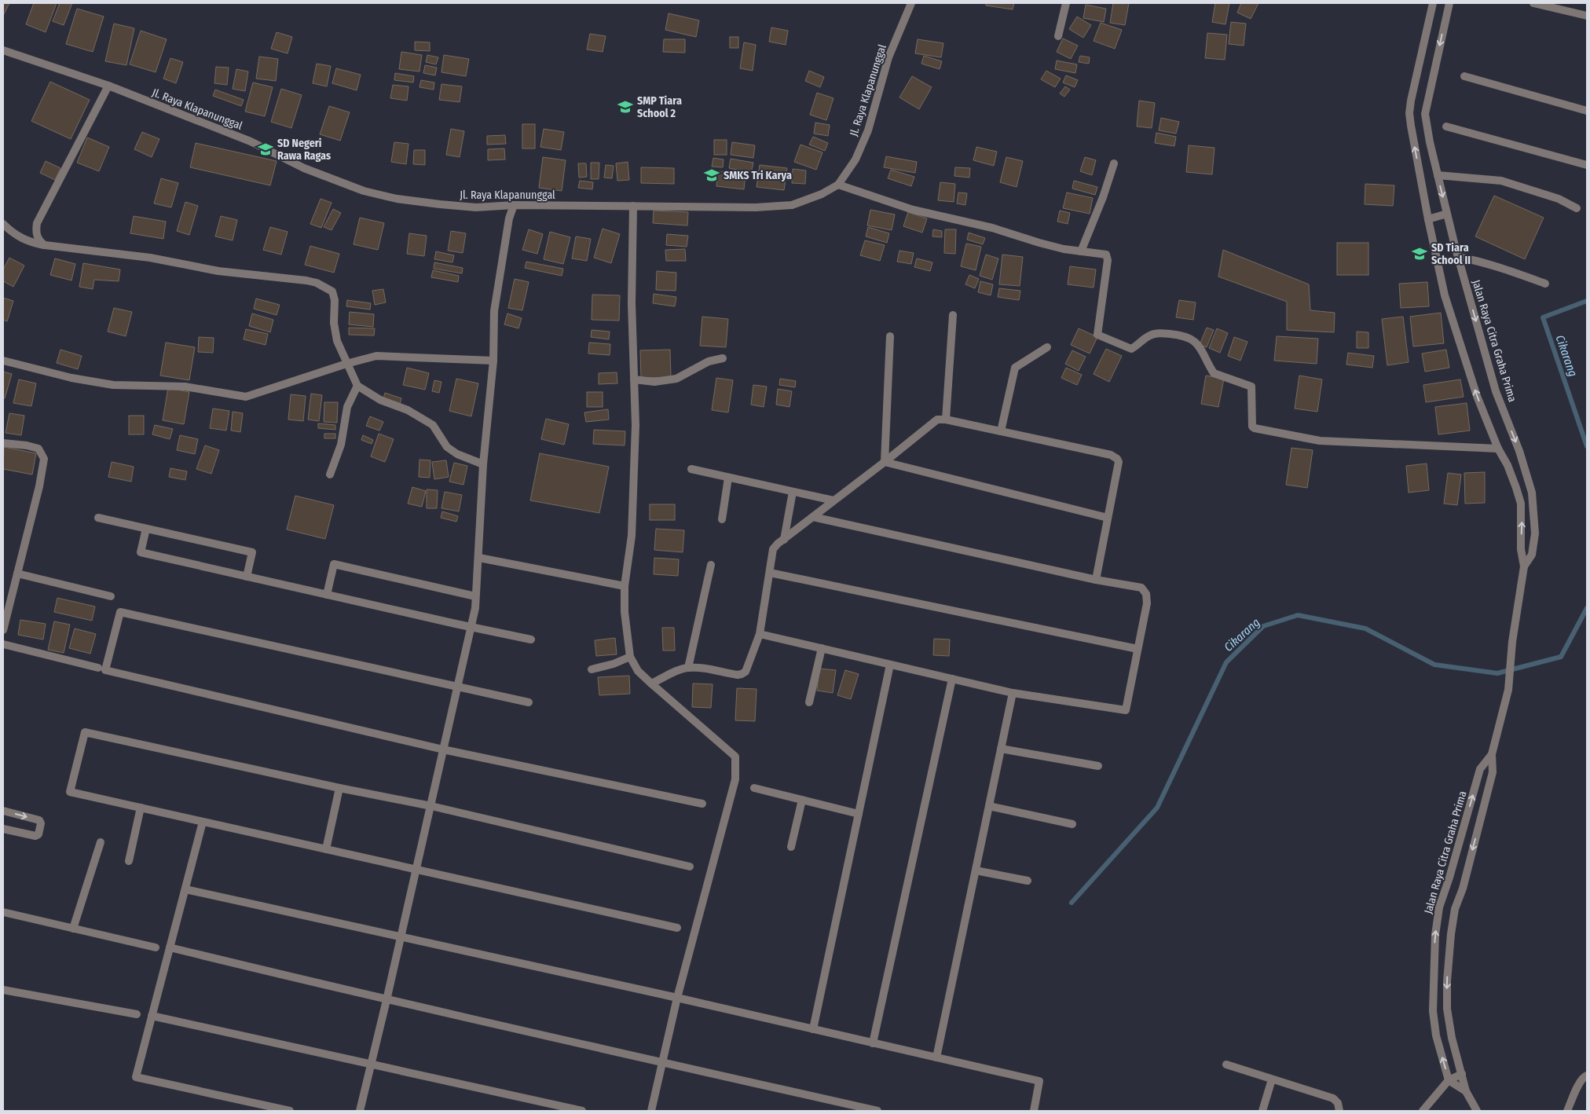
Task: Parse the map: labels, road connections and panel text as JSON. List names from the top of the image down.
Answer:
{
  "streets": {
    "street": ["Jl. Raya Klapanunggal", "Jalan Raya Citra Graha Prima"]
  },
  "water": ["Cikarang"],
  "places": {
    "school or university": [
      "SMP Tiara School 2",
      "SD Negeri Rawa Ragas",
      "SMKS Tri Karya",
      "SD Tiara School II"
    ]
  }
}
